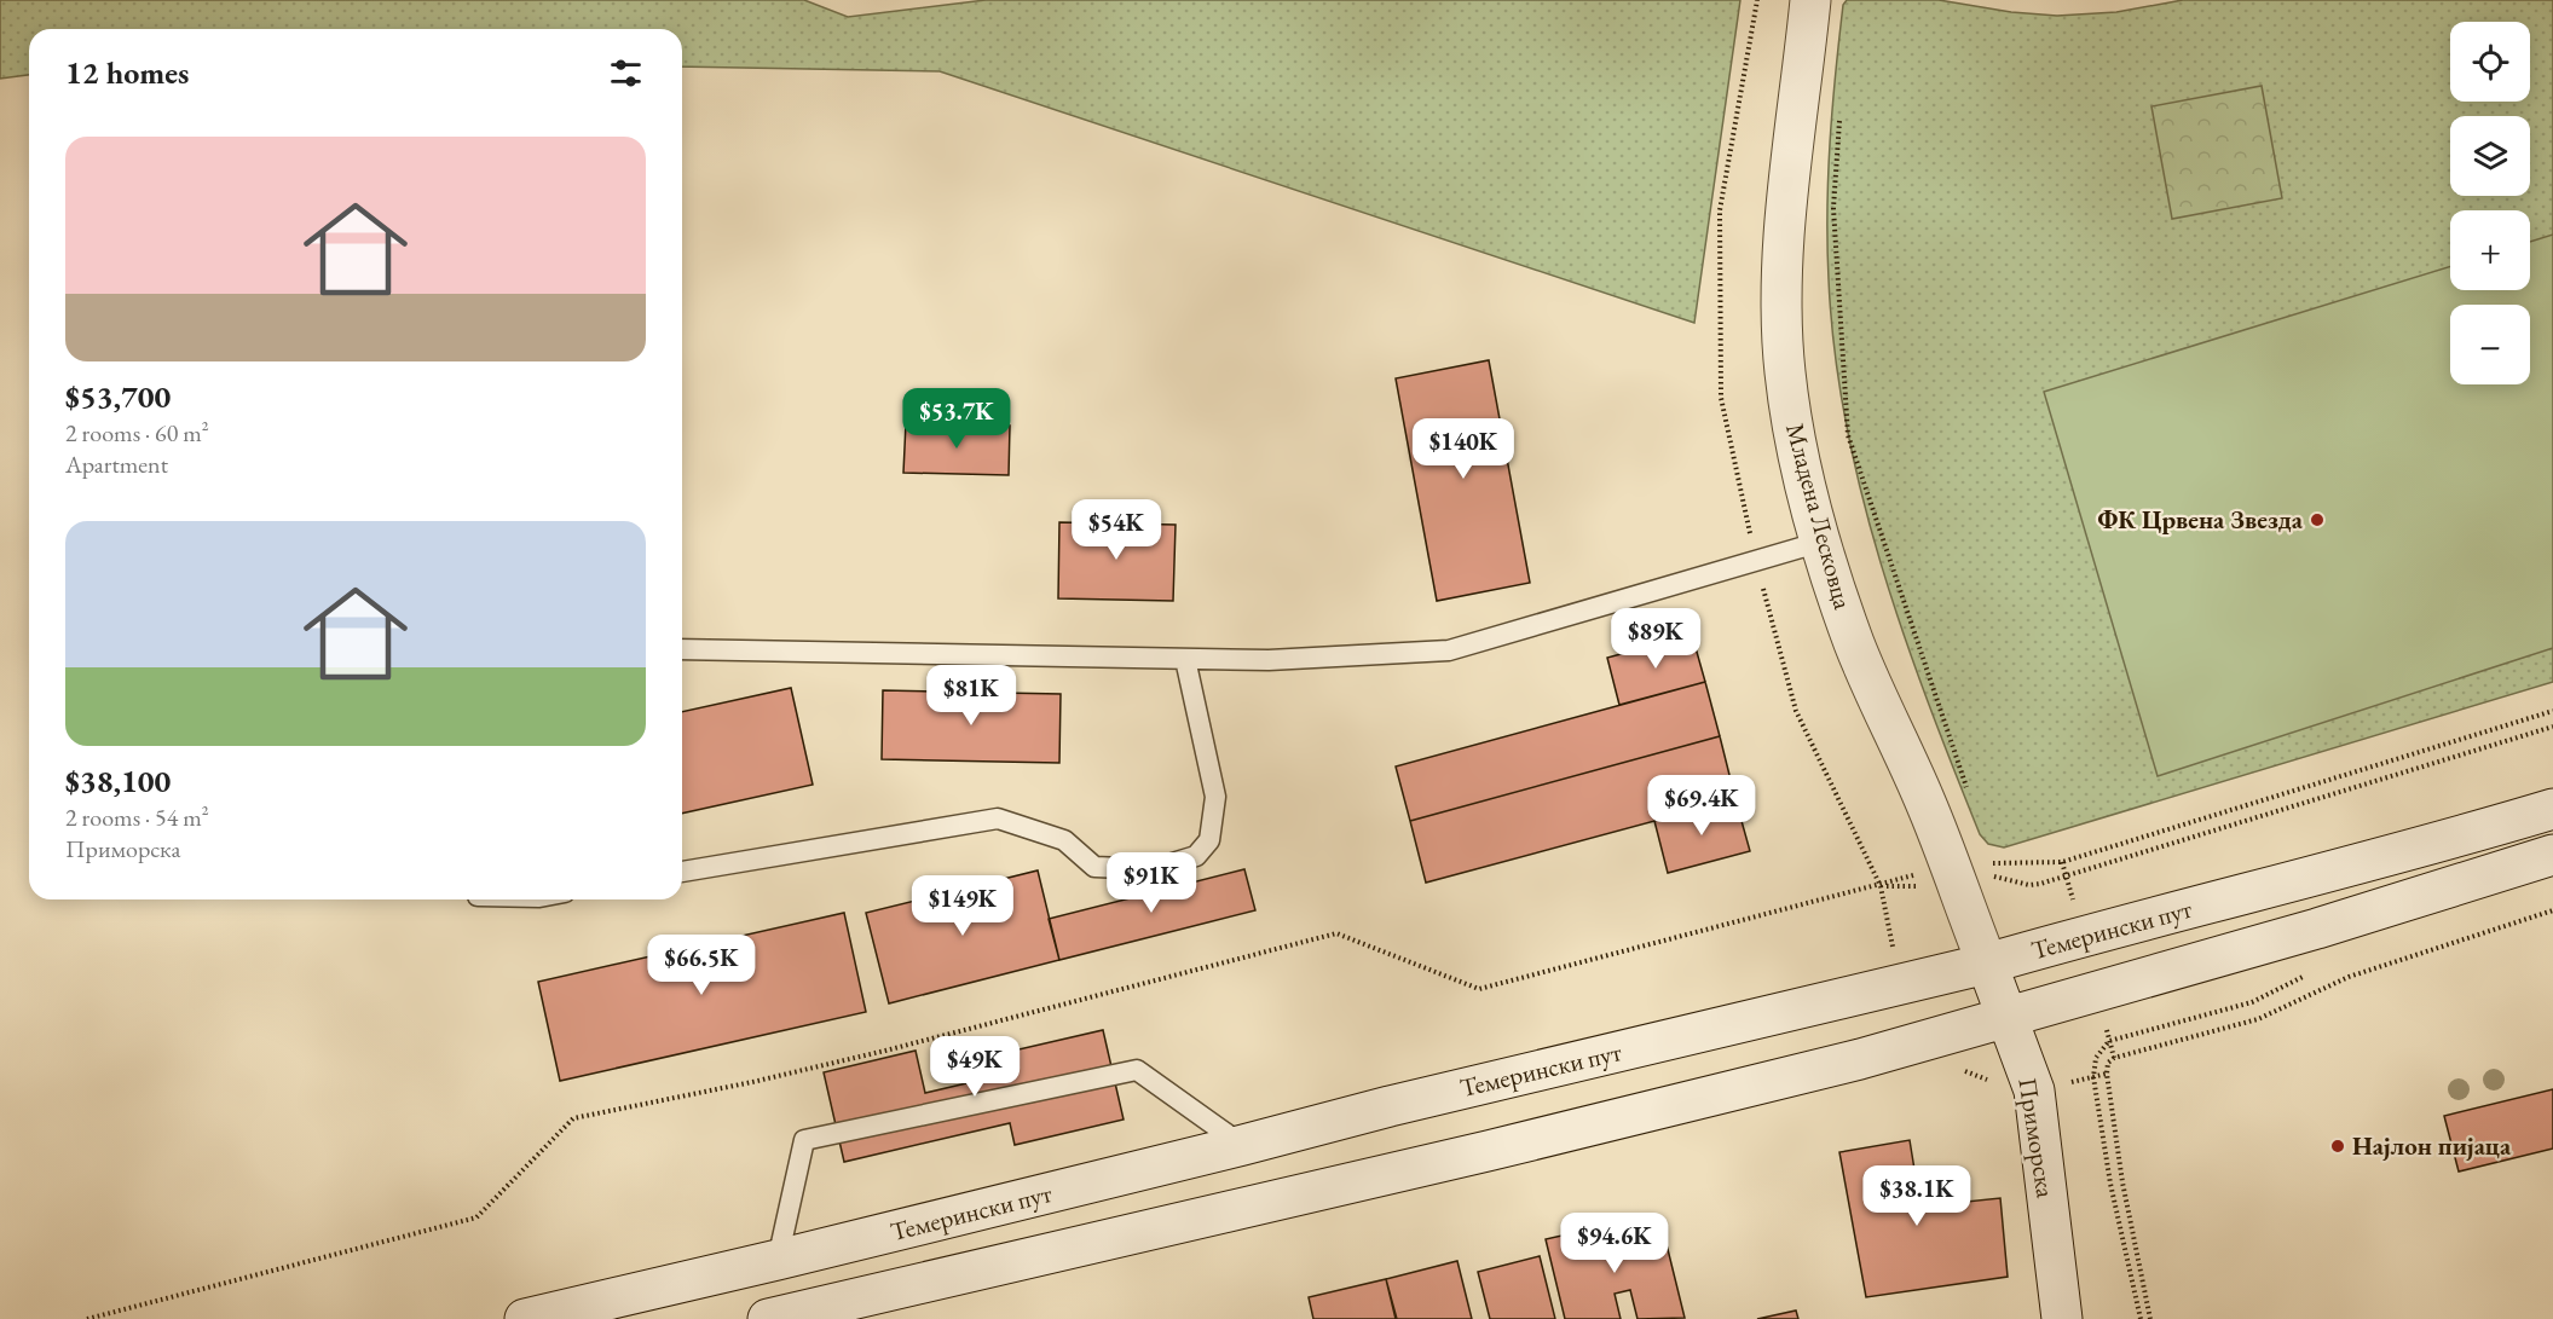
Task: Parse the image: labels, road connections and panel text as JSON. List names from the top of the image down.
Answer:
{
  "streets": {
    "main road": ["Младена Лесковца", "Темерински пут", "Приморска"]
  },
  "crossings": [
    ["Младена Лесковца", "Темерински пут"],
    ["Младена Лесковца", "Приморска"],
    ["Темерински пут", "Приморска"]
  ],
  "places": ["ФК Црвена Звезда", "Најлон пијаца"],
  "page": {
    "map_buttons": ["+", "−"],
    "heading": "12 homes",
    "list": [
      {
        "name": "$53,700",
        "note": "2 rooms · 60 m² · Apartment"
      },
      {
        "name": "$38,100",
        "note": "2 rooms · 54 m² · Приморска"
      }
    ],
    "price": [
      "$53.7K",
      "$140K",
      "$54K",
      "$89K",
      "$81K",
      "$69.4K",
      "$91K",
      "$149K",
      "$66.5K",
      "$49K",
      "$38.1K",
      "$94.6K"
    ]
  }
}
